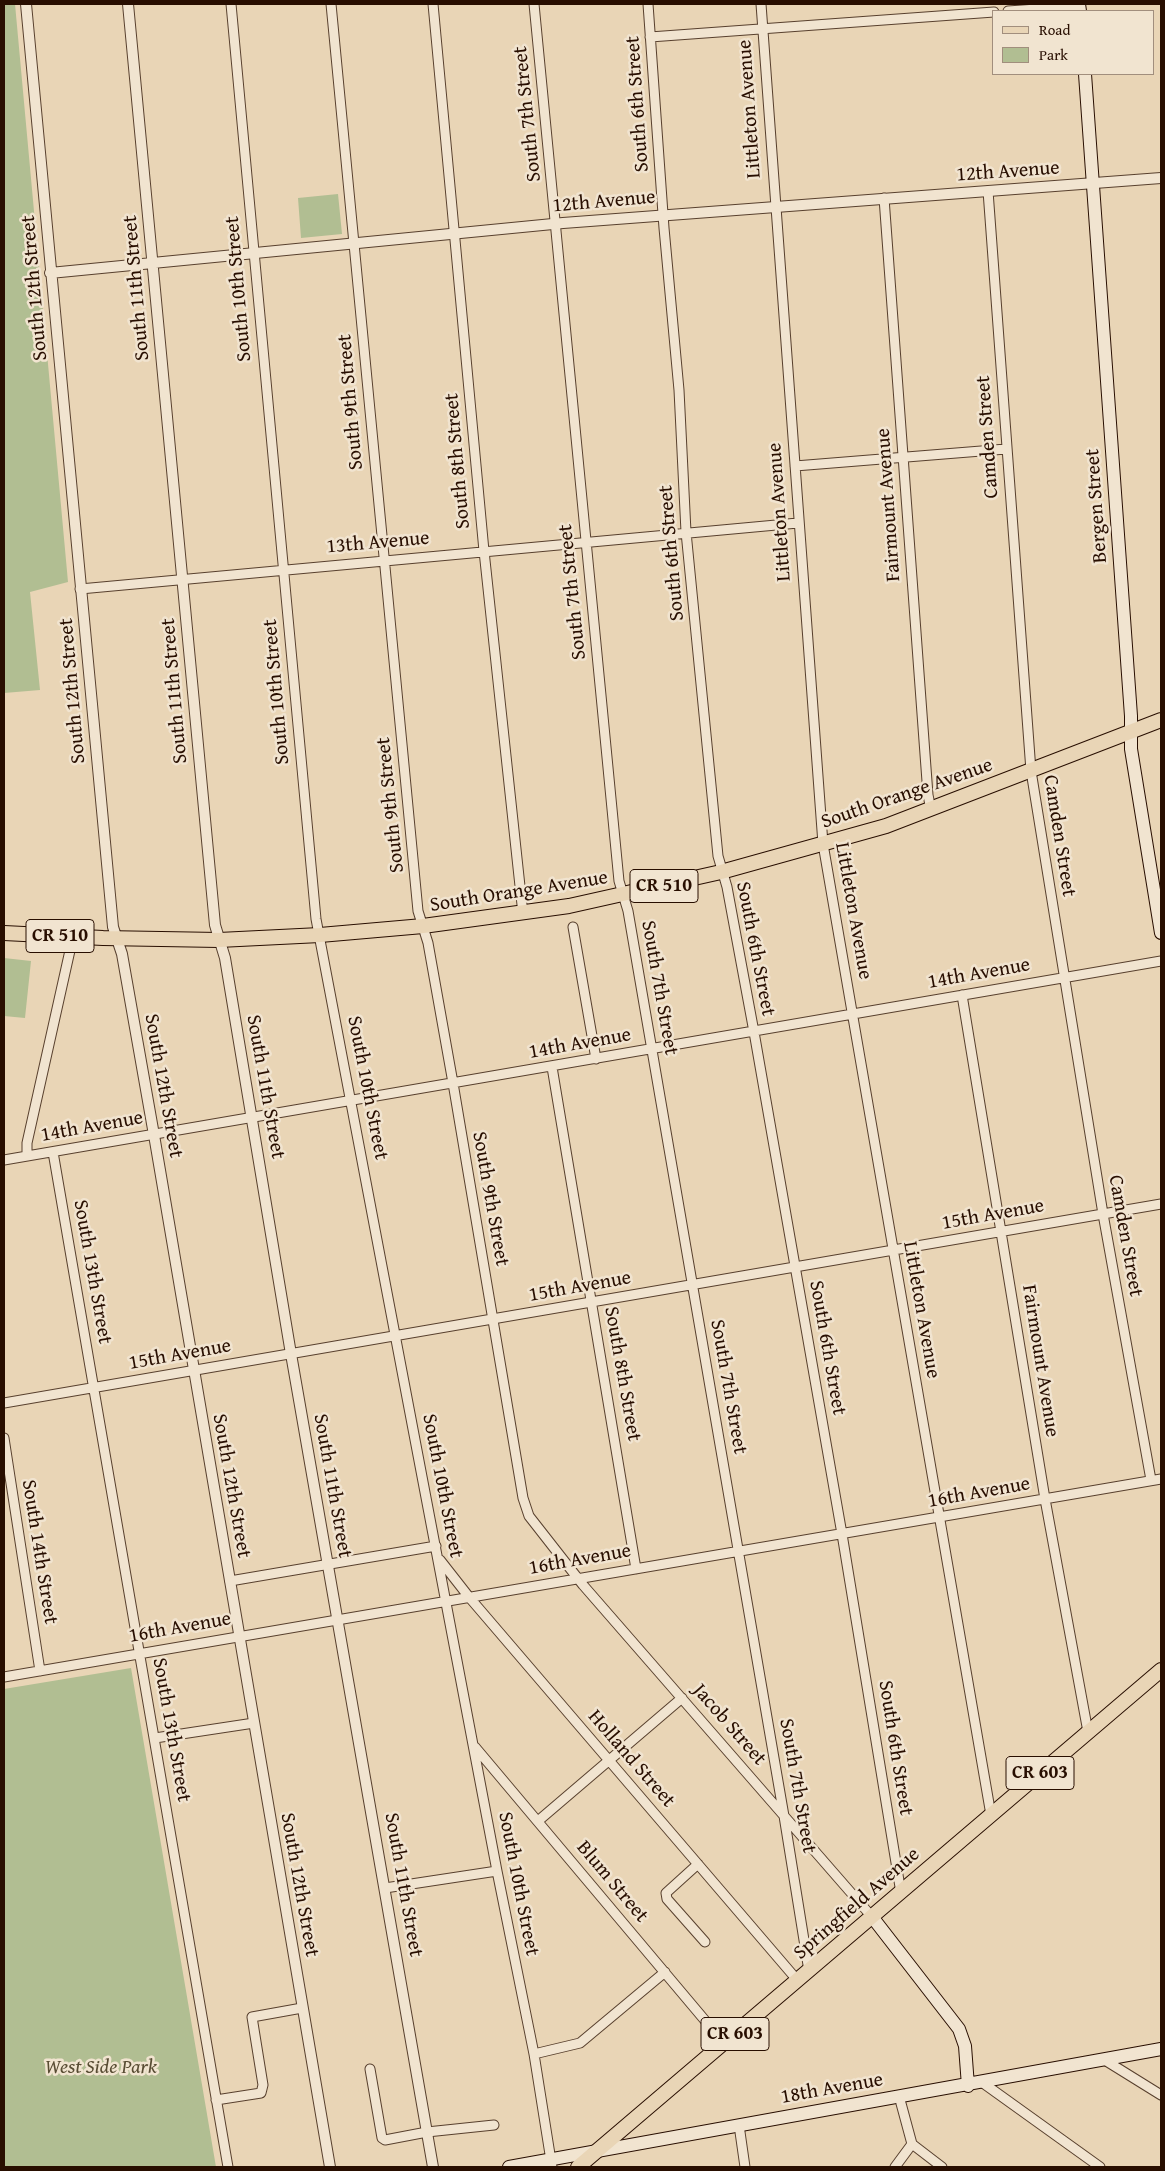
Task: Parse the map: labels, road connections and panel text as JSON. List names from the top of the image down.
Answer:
{
  "streets": {
    "main road": [
      "Bergen Street",
      "South Orange Avenue",
      "CR 510",
      "CR 603",
      "Springfield Avenue",
      "18th Avenue"
    ],
    "street": [
      "South 6th Street",
      "Littleton Avenue",
      "South 7th Street",
      "12th Avenue",
      "South 12th Street",
      "South 11th Street",
      "South 10th Street",
      "South 9th Street",
      "Camden Street",
      "South 8th Street",
      "Fairmount Avenue",
      "13th Avenue",
      "14th Avenue",
      "15th Avenue",
      "South 13th Street",
      "16th Avenue",
      "South 14th Street",
      "Jacob Street",
      "Holland Street",
      "Blum Street"
    ]
  },
  "crossings": [
    ["South 6th Street", "12th Avenue"],
    ["South 6th Street", "13th Avenue"],
    ["South 6th Street", "South Orange Avenue"],
    ["South 6th Street", "14th Avenue"],
    ["South 6th Street", "15th Avenue"],
    ["South 6th Street", "16th Avenue"],
    ["South 6th Street", "Springfield Avenue"],
    ["Littleton Avenue", "12th Avenue"],
    ["Littleton Avenue", "13th Avenue"],
    ["Littleton Avenue", "South Orange Avenue"],
    ["Littleton Avenue", "14th Avenue"],
    ["Littleton Avenue", "15th Avenue"],
    ["Littleton Avenue", "16th Avenue"],
    ["Littleton Avenue", "Springfield Avenue"],
    ["South 7th Street", "12th Avenue"],
    ["South 7th Street", "13th Avenue"],
    ["South 7th Street", "South Orange Avenue"],
    ["South 7th Street", "14th Avenue"],
    ["South 7th Street", "15th Avenue"],
    ["South 7th Street", "16th Avenue"],
    ["South 7th Street", "Jacob Street"],
    ["South 7th Street", "Springfield Avenue"],
    ["12th Avenue", "South 12th Street"],
    ["12th Avenue", "South 11th Street"],
    ["12th Avenue", "South 10th Street"],
    ["12th Avenue", "South 9th Street"],
    ["12th Avenue", "Camden Street"],
    ["12th Avenue", "South 8th Street"],
    ["12th Avenue", "Fairmount Avenue"],
    ["12th Avenue", "Bergen Street"],
    ["South 12th Street", "13th Avenue"],
    ["South 12th Street", "South Orange Avenue"],
    ["South 12th Street", "14th Avenue"],
    ["South 12th Street", "15th Avenue"],
    ["South 12th Street", "16th Avenue"],
    ["South 11th Street", "13th Avenue"],
    ["South 11th Street", "South Orange Avenue"],
    ["South 11th Street", "14th Avenue"],
    ["South 11th Street", "15th Avenue"],
    ["South 11th Street", "16th Avenue"],
    ["South 10th Street", "13th Avenue"],
    ["South 10th Street", "South Orange Avenue"],
    ["South 10th Street", "14th Avenue"],
    ["South 10th Street", "15th Avenue"],
    ["South 10th Street", "16th Avenue"],
    ["South 10th Street", "Holland Street"],
    ["South 10th Street", "Blum Street"],
    ["South 10th Street", "18th Avenue"],
    ["South 9th Street", "13th Avenue"],
    ["South 9th Street", "South Orange Avenue"],
    ["South 9th Street", "14th Avenue"],
    ["South 9th Street", "15th Avenue"],
    ["South 9th Street", "16th Avenue"],
    ["South 9th Street", "Jacob Street"],
    ["Camden Street", "South Orange Avenue"],
    ["Camden Street", "14th Avenue"],
    ["Camden Street", "15th Avenue"],
    ["Camden Street", "16th Avenue"],
    ["South 8th Street", "13th Avenue"],
    ["South 8th Street", "South Orange Avenue"],
    ["South 8th Street", "14th Avenue"],
    ["South 8th Street", "15th Avenue"],
    ["South 8th Street", "16th Avenue"],
    ["Fairmount Avenue", "South Orange Avenue"],
    ["Fairmount Avenue", "14th Avenue"],
    ["Fairmount Avenue", "15th Avenue"],
    ["Fairmount Avenue", "16th Avenue"],
    ["Fairmount Avenue", "Springfield Avenue"],
    ["Bergen Street", "South Orange Avenue"],
    ["14th Avenue", "South 13th Street"],
    ["15th Avenue", "South 13th Street"],
    ["South 13th Street", "16th Avenue"],
    ["16th Avenue", "South 14th Street"],
    ["16th Avenue", "Jacob Street"],
    ["16th Avenue", "Holland Street"],
    ["Jacob Street", "Springfield Avenue"],
    ["Holland Street", "Springfield Avenue"],
    ["Blum Street", "Springfield Avenue"],
    ["Springfield Avenue", "18th Avenue"]
  ],
  "parks": ["West Side Park"],
  "legend": ["Road", "Park"]
}
